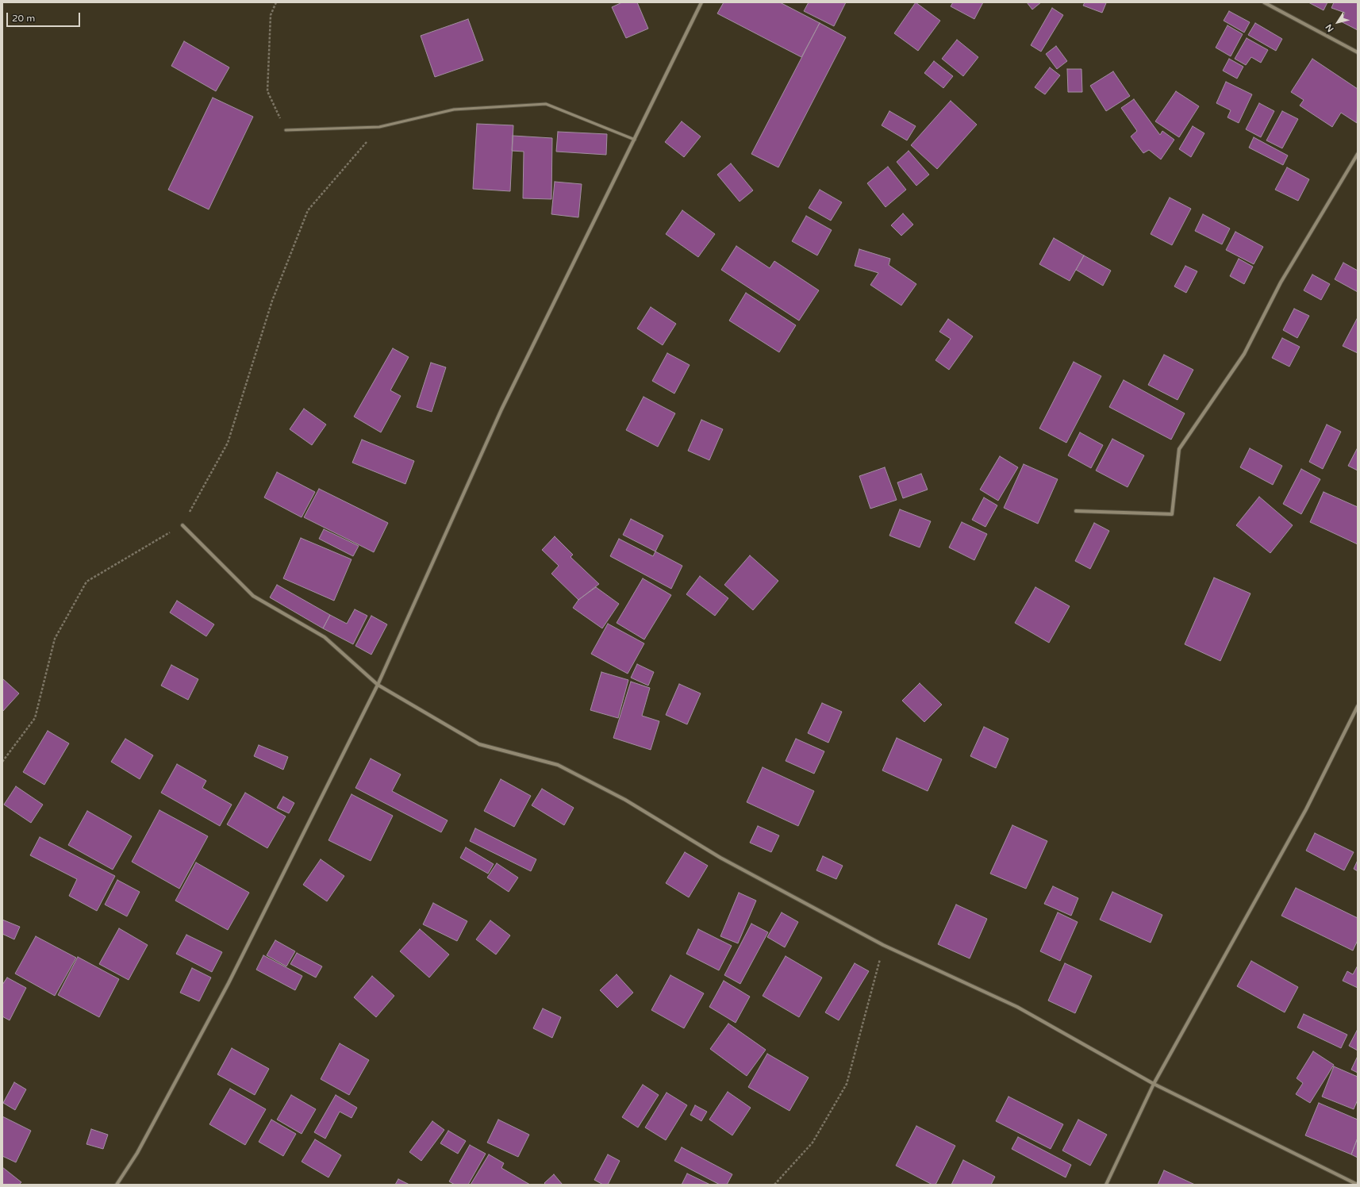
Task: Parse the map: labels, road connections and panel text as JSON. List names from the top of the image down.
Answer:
{
  "scale_bar": "20 m",
  "north": "bottom left"
}
